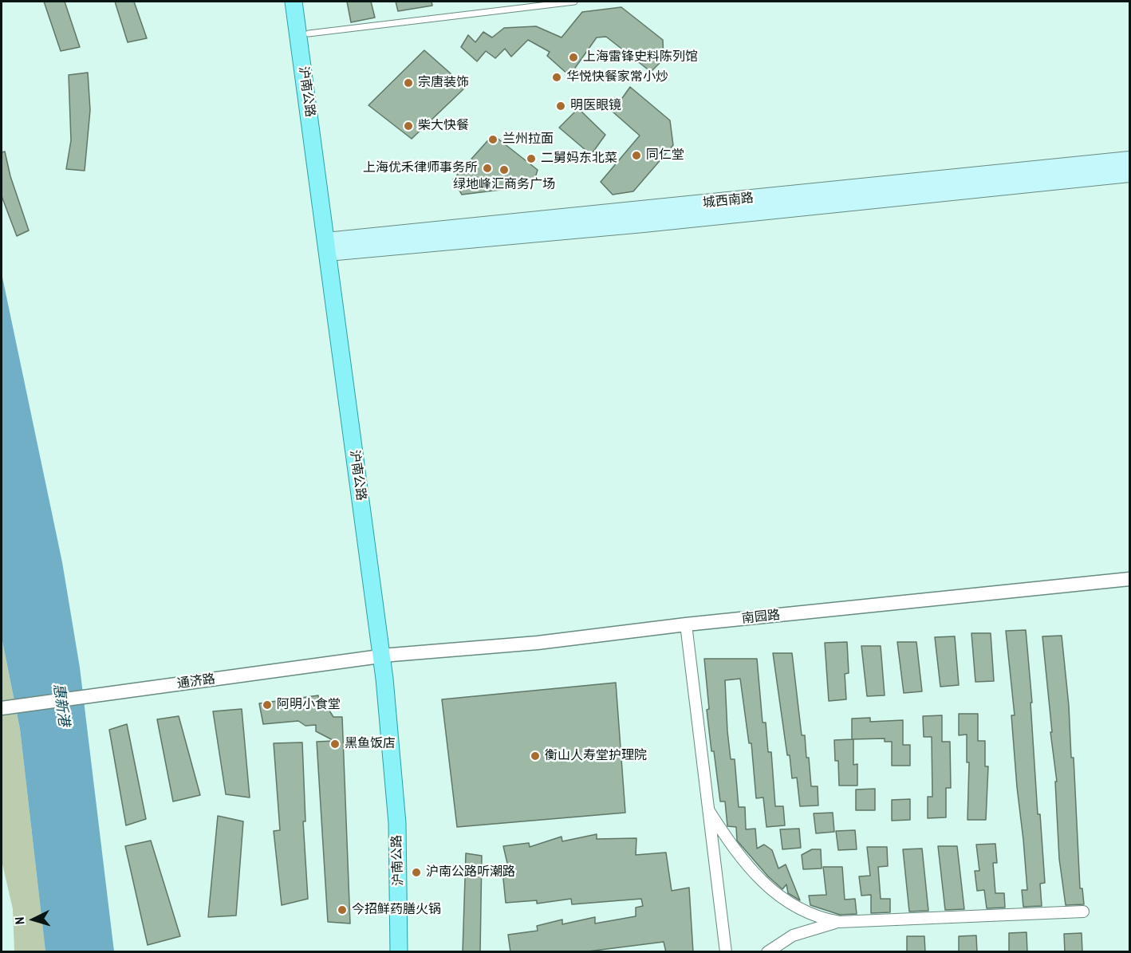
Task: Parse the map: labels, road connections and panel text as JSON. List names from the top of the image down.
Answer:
{
  "streets": {
    "main road": ["沪南公路", "城西南路"],
    "street": ["南园路", "通济路"]
  },
  "crossings": [
    ["沪南公路", "城西南路"],
    ["沪南公路", "南园路"],
    ["沪南公路", "通济路"],
    ["南园路", "通济路"]
  ],
  "water": ["惠新港"],
  "places": [
    "上海雷锋史料陈列馆",
    "华悦快餐家常小炒",
    "宗唐装饰",
    "明医眼镜",
    "柴大快餐",
    "兰州拉面",
    "同仁堂",
    "二舅妈东北菜",
    "上海优禾律师事务所",
    "绿地峰汇商务广场",
    "阿明小食堂",
    "黑鱼饭店",
    "衡山人寿堂护理院",
    "沪南公路听潮路",
    "今招鲜药膳火锅"
  ],
  "north": "left"
}
